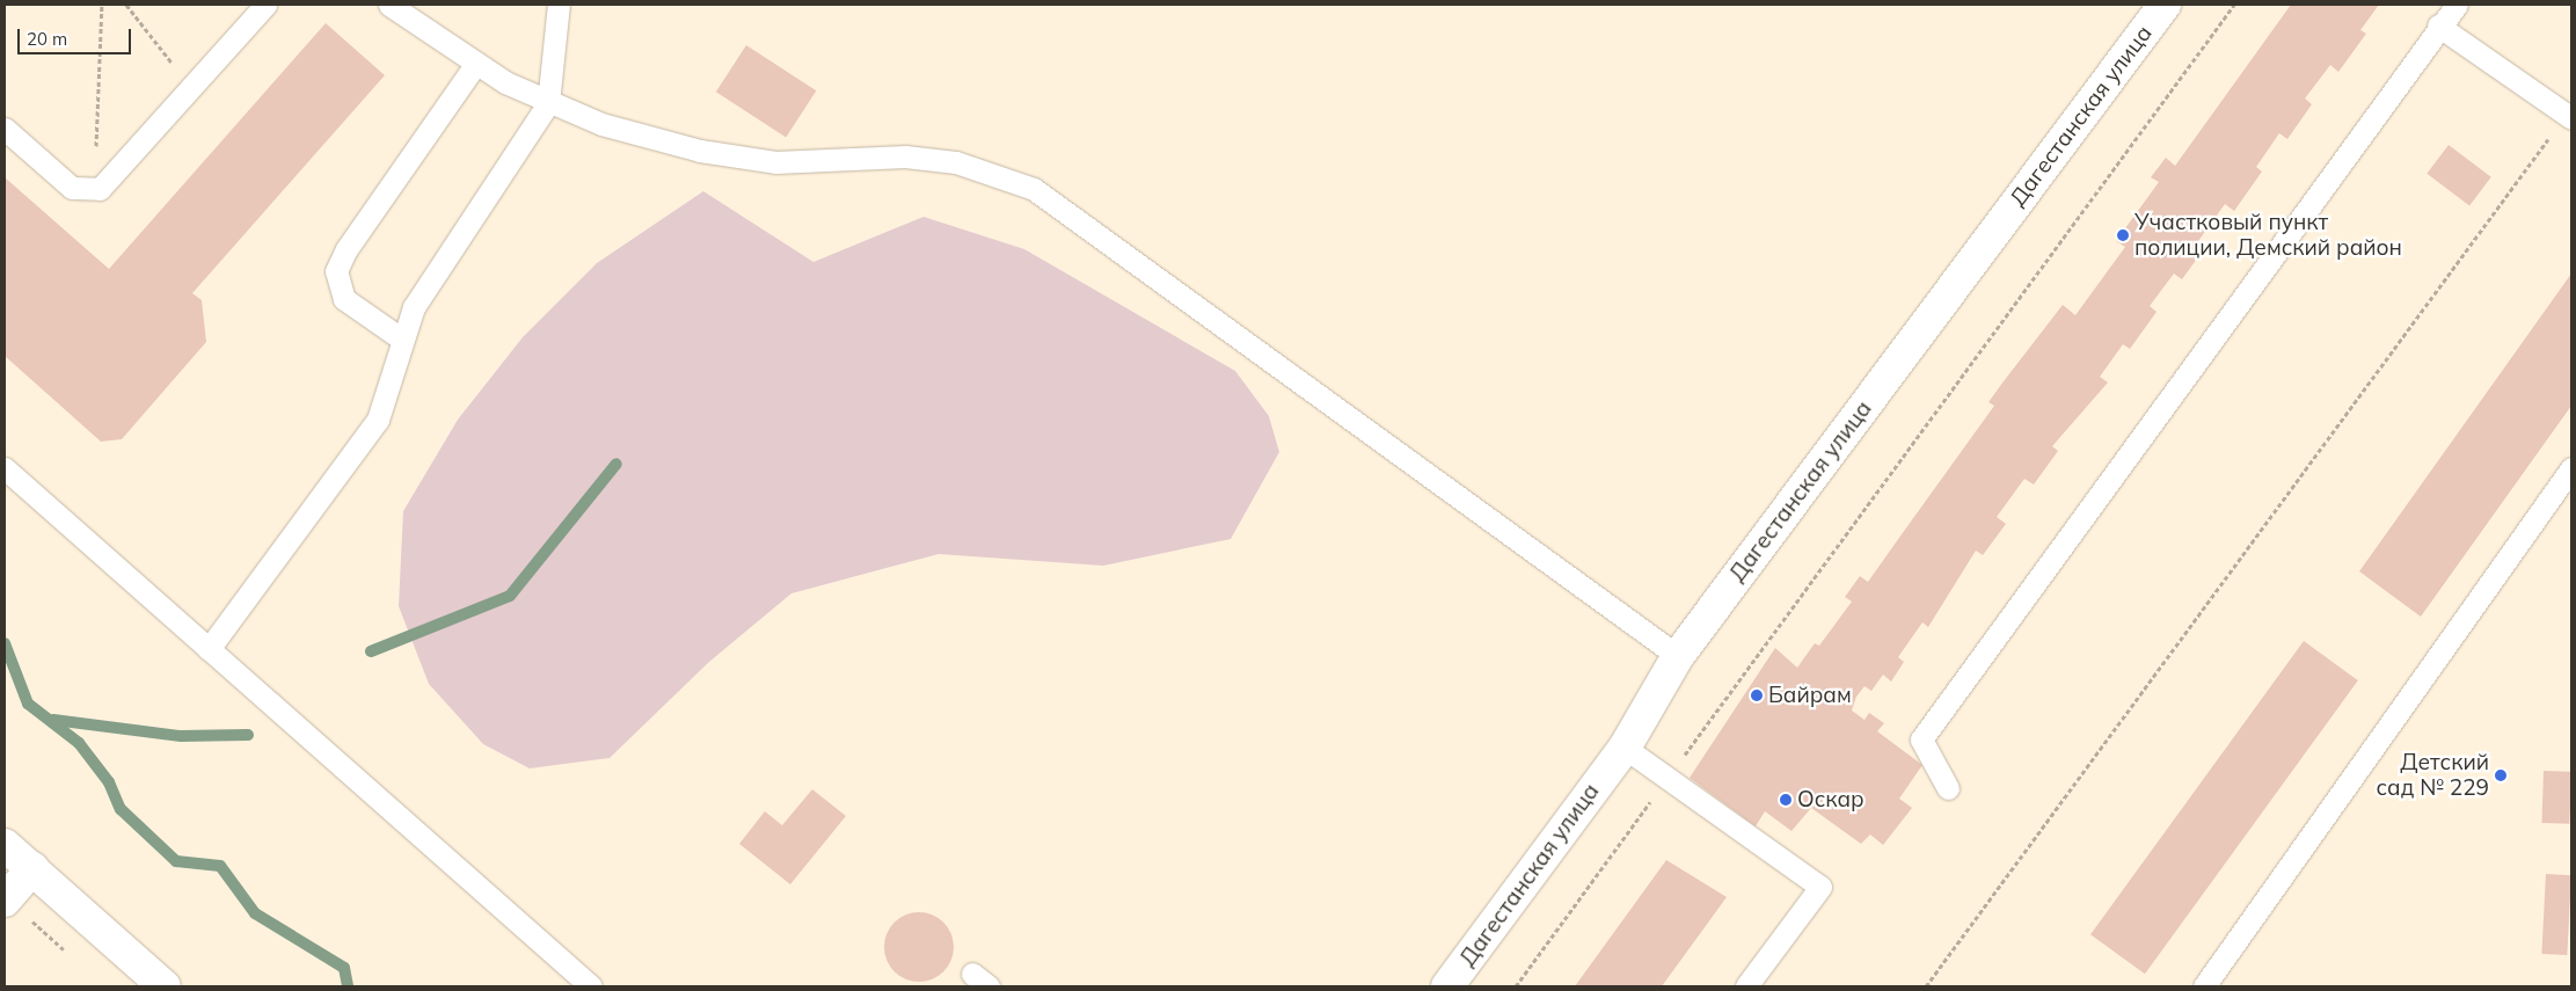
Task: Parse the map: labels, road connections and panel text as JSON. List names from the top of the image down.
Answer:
{
  "streets": {
    "street": ["Дагестанская улица"]
  },
  "places": [
    "Участковый пункт полиции, Демский район",
    "Байрам",
    "Детский сад № 229",
    "Оскар"
  ],
  "scale_bar": "20 m"
}
